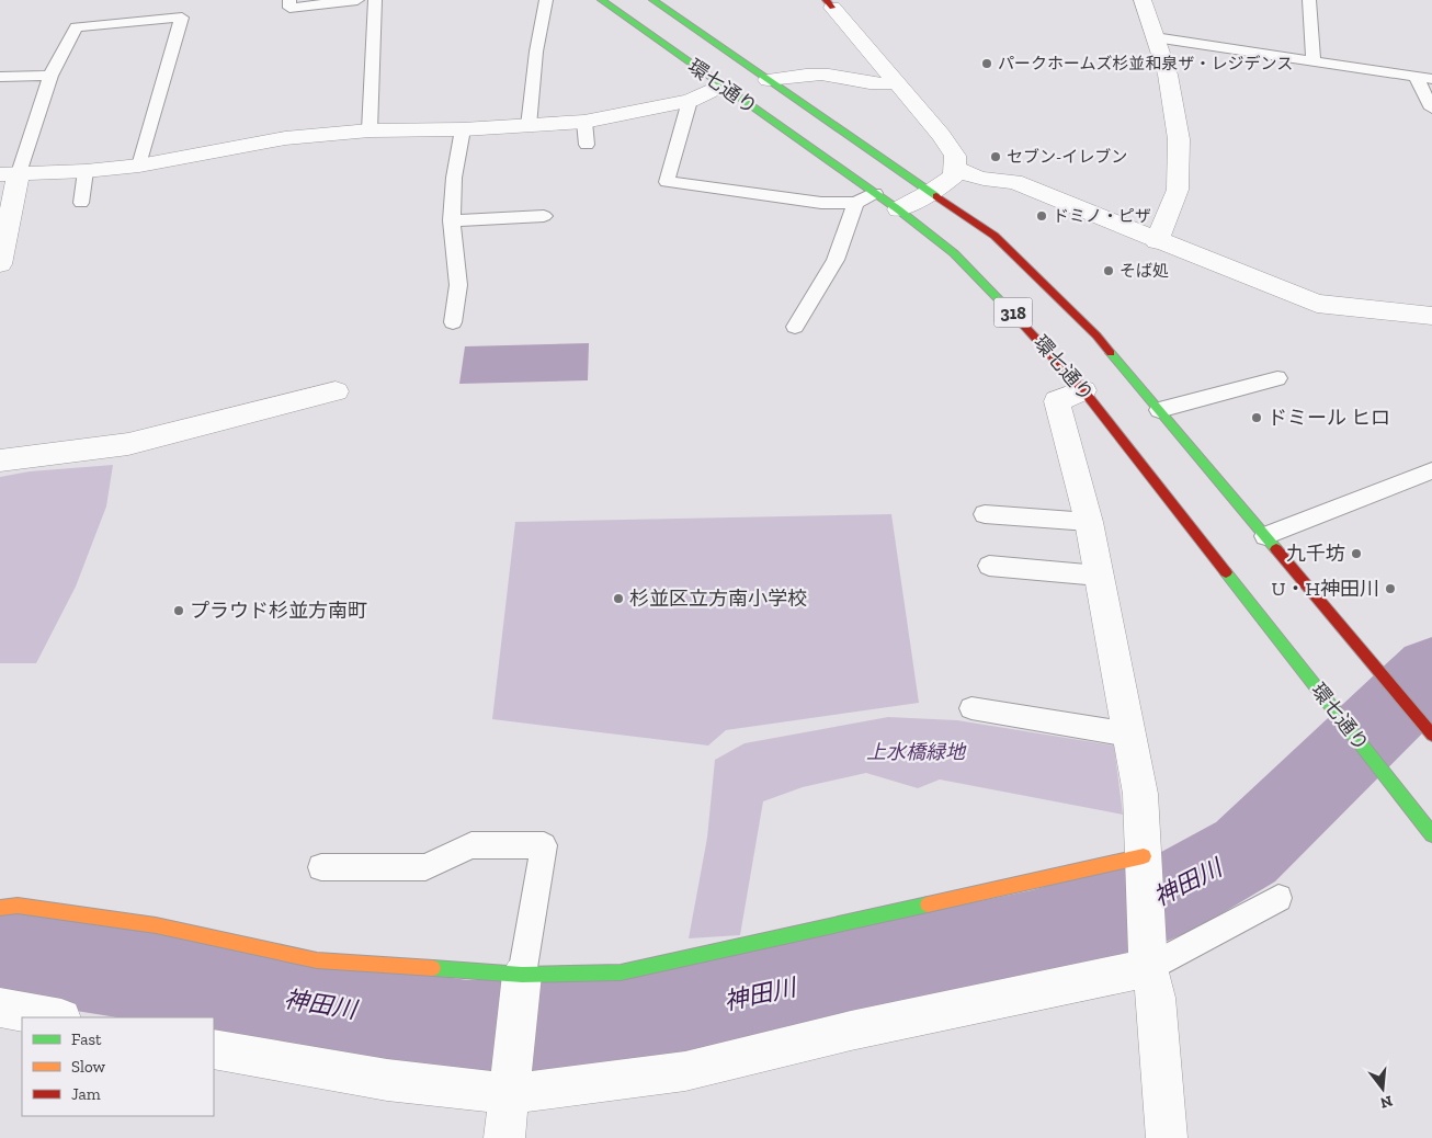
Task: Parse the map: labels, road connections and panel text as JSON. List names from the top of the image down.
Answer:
{
  "streets": {
    "main road": ["環七通り", "318"]
  },
  "water": ["神田川"],
  "parks": ["上水橋緑地"],
  "places": [
    "パークホームズ杉並和泉ザ・レジデンス",
    "セブン-イレブン",
    "ドミノ・ピザ",
    "そば処",
    "ドミール ヒロ",
    "九千坊",
    "U・H神田川",
    "杉並区立方南小学校",
    "プラウド杉並方南町"
  ],
  "legend": ["Fast", "Slow", "Jam"],
  "north": "bottom"
}
